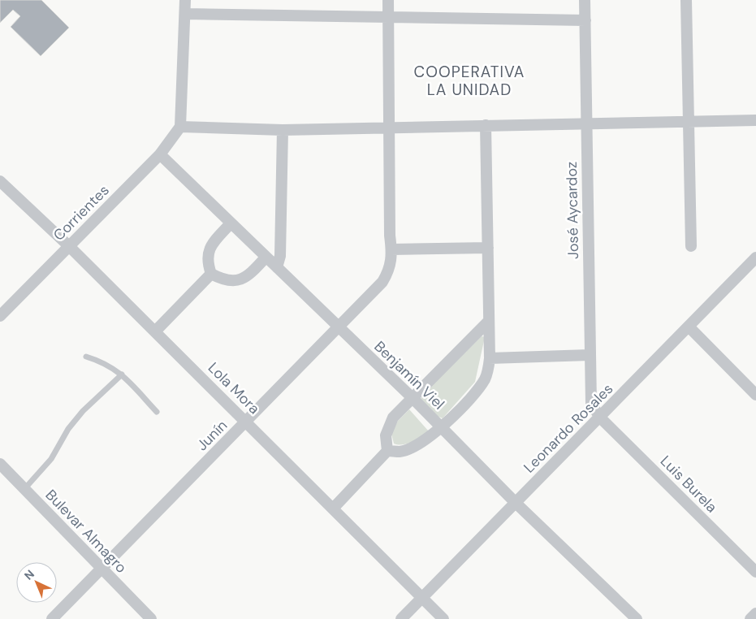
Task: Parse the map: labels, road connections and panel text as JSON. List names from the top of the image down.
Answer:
{
  "streets": {
    "street": [
      "José Aycardoz",
      "Corrientes",
      "Benjamín Viel",
      "Lola Mora",
      "Leonardo Rosales",
      "Junín",
      "Luis Burela",
      "Bulevar Almagro"
    ]
  },
  "crossings": [
    ["José Aycardoz", "Leonardo Rosales"],
    ["José Aycardoz", "Luis Burela"],
    ["Corrientes", "Benjamín Viel"],
    ["Corrientes", "Lola Mora"],
    ["Benjamín Viel", "Leonardo Rosales"],
    ["Benjamín Viel", "Junín"],
    ["Lola Mora", "Leonardo Rosales"],
    ["Lola Mora", "Junín"],
    ["Leonardo Rosales", "Luis Burela"],
    ["Junín", "Bulevar Almagro"]
  ],
  "districts": ["COOPERATIVA LA UNIDAD"],
  "north": "top left"
}
